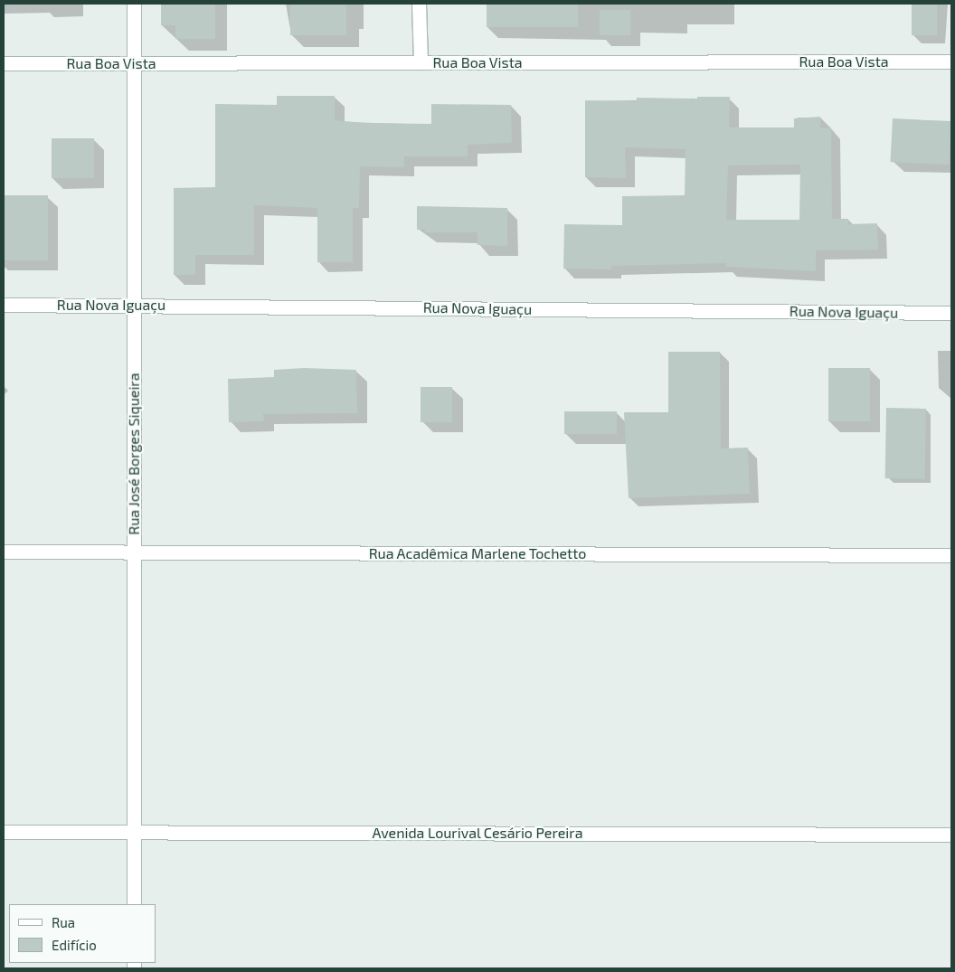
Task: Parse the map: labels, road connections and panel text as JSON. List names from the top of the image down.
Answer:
{
  "streets": {
    "street": [
      "Rua Boa Vista",
      "Rua Nova Iguaçu",
      "Rua José Borges Siqueira",
      "Rua Acadêmica Marlene Tochetto",
      "Avenida Lourival Cesário Pereira"
    ]
  },
  "crossings": [
    ["Rua Boa Vista", "Rua José Borges Siqueira"],
    ["Rua Nova Iguaçu", "Rua José Borges Siqueira"],
    ["Rua José Borges Siqueira", "Rua Acadêmica Marlene Tochetto"],
    ["Rua José Borges Siqueira", "Avenida Lourival Cesário Pereira"]
  ],
  "legend": ["Rua", "Edifício"]
}
